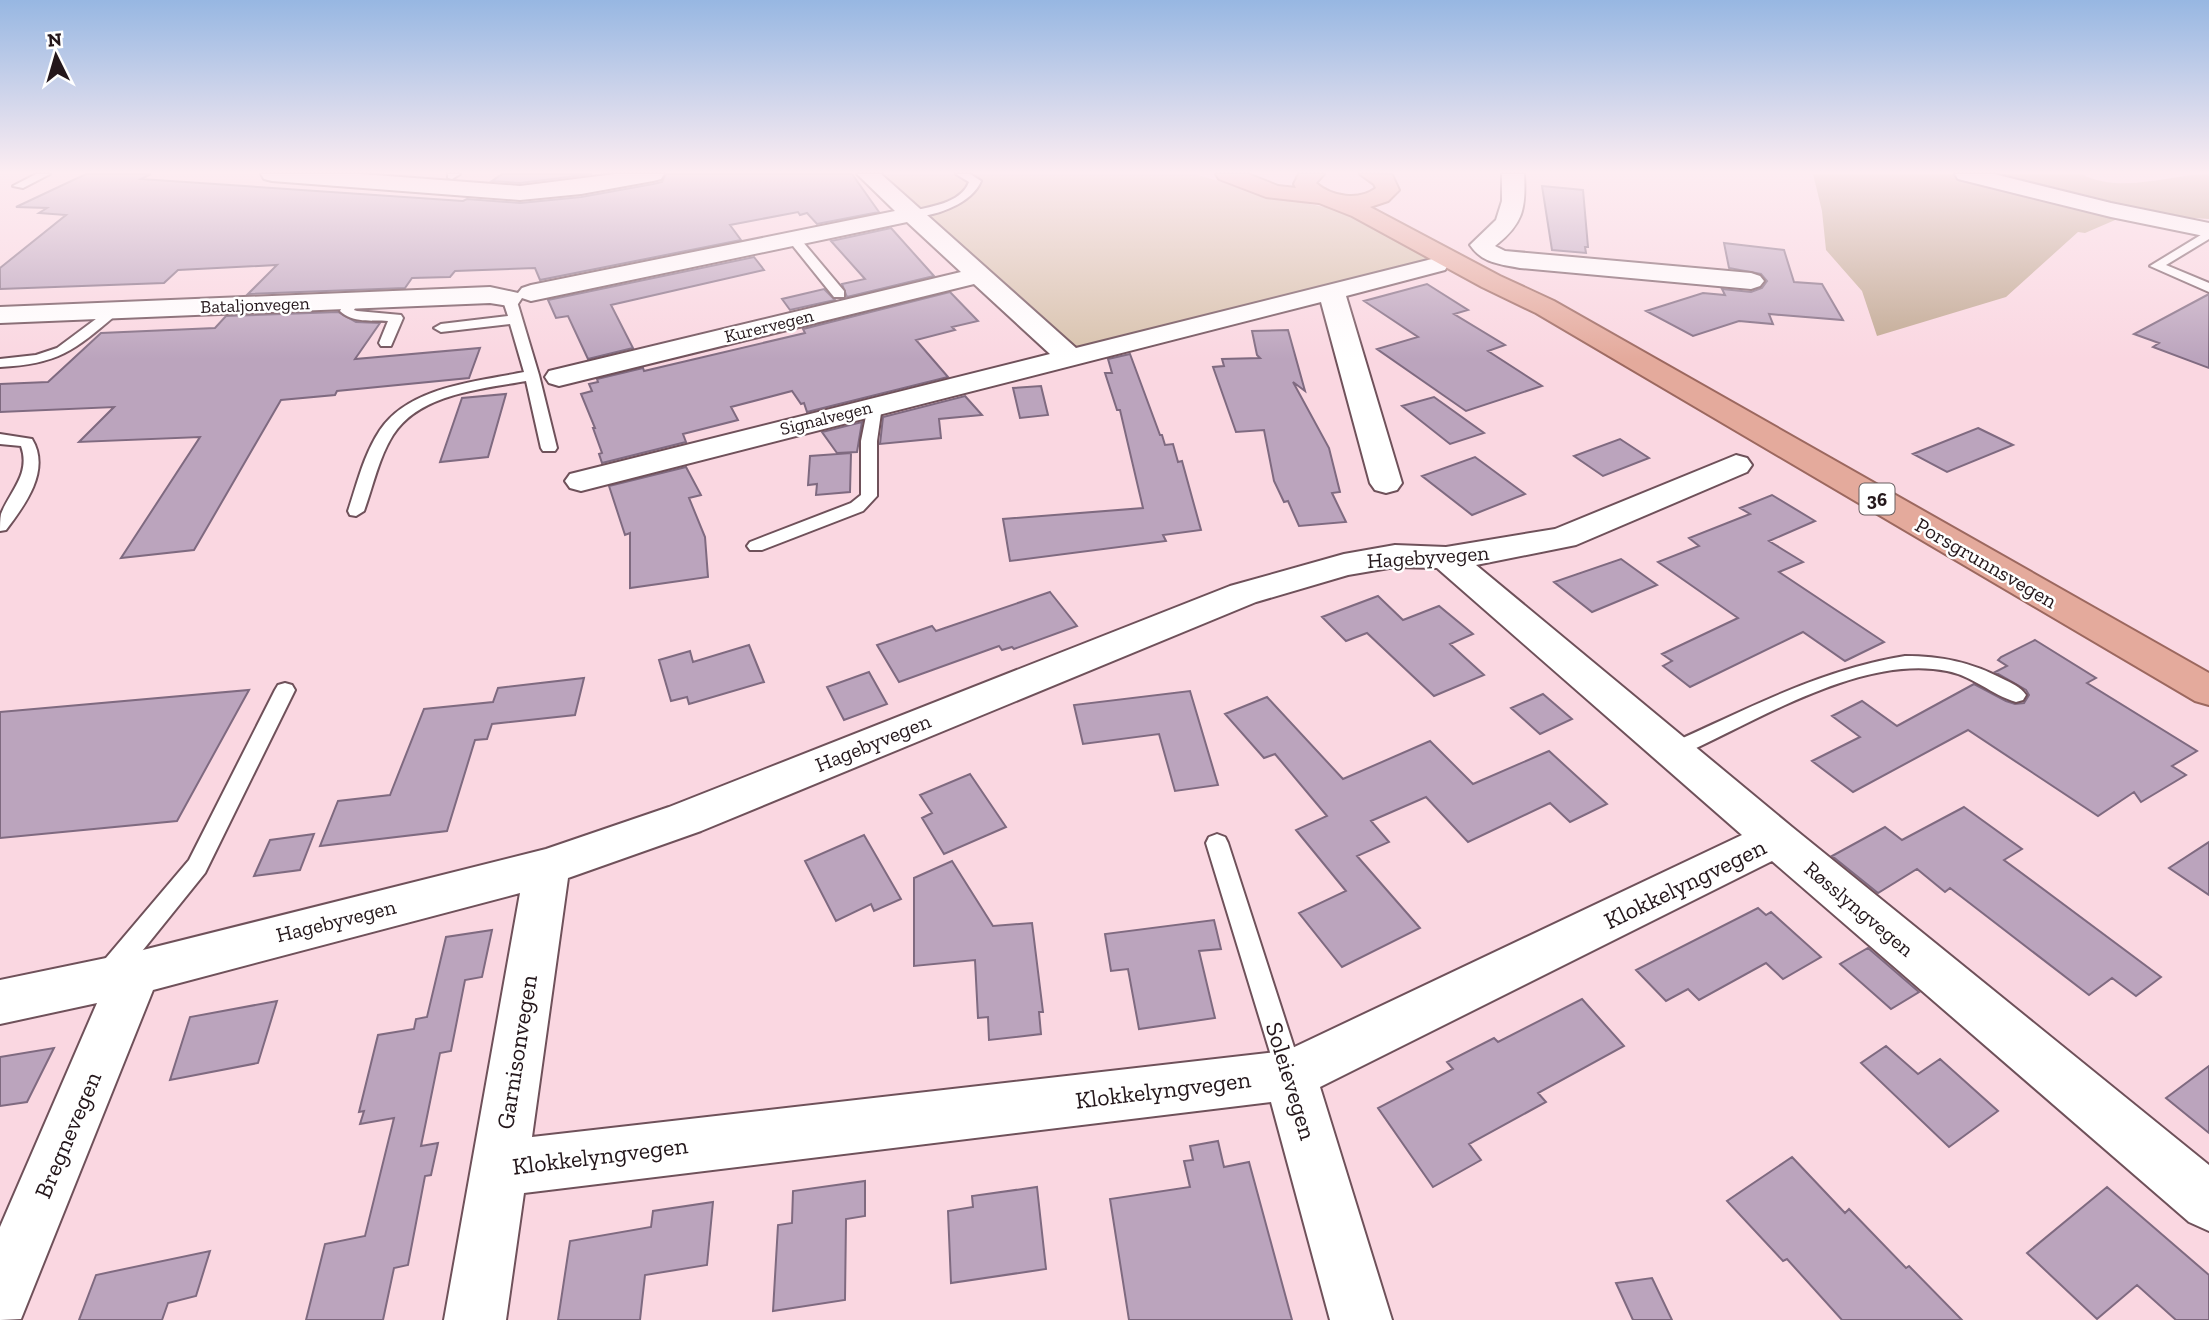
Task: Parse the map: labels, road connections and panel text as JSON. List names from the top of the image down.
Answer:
{
  "streets": {
    "highway": ["36", "Porsgrunnsvegen"],
    "street": [
      "Bataljonvegen",
      "Kurervegen",
      "Signalvegen",
      "Hagebyvegen",
      "Klokkelyngvegen",
      "Røsslyngvegen",
      "Garnisonvegen",
      "Soleievegen",
      "Bregnevegen"
    ]
  },
  "crossings": [
    ["Hagebyvegen", "Røsslyngvegen"],
    ["Hagebyvegen", "Garnisonvegen"],
    ["Hagebyvegen", "Bregnevegen"],
    ["Klokkelyngvegen", "Røsslyngvegen"],
    ["Klokkelyngvegen", "Garnisonvegen"],
    ["Klokkelyngvegen", "Soleievegen"]
  ],
  "north": "top"
}
